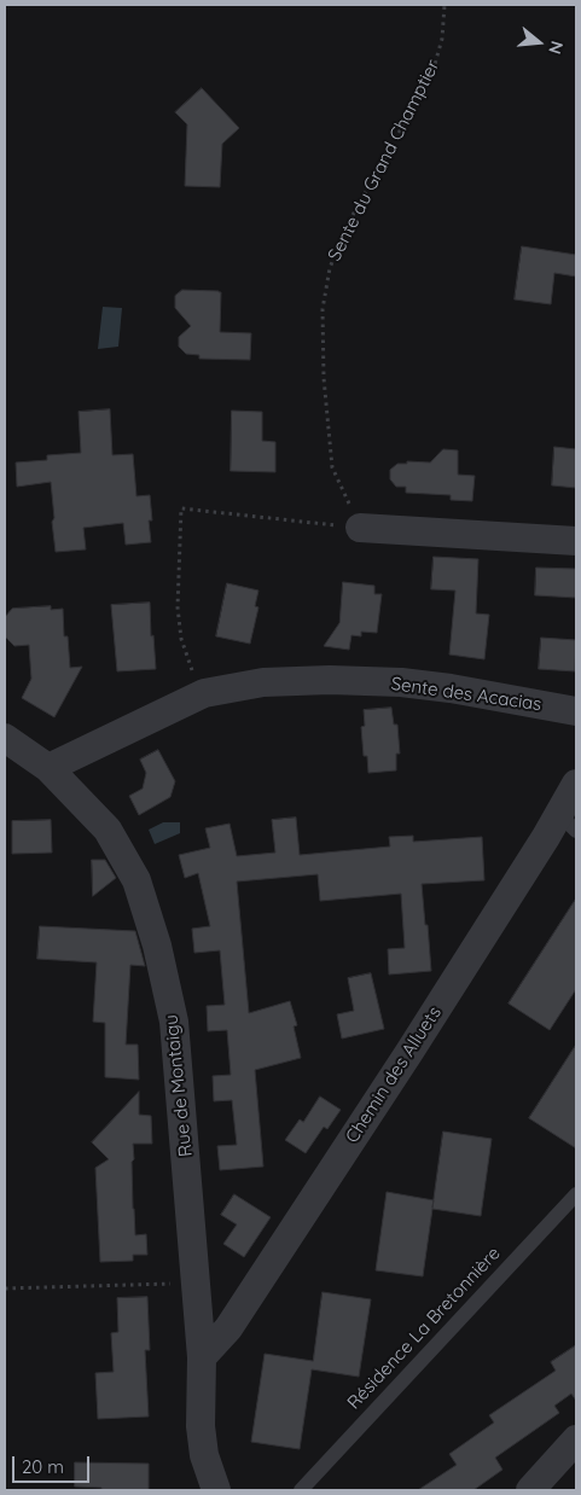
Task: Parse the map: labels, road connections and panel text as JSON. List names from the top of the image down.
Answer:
{
  "streets": {
    "street": ["Sente des Acacias", "Chemin des Alluets", "Rue de Montaigu"],
    "lane": ["Résidence La Bretonnière"],
    "path": ["Sente du Grand Champtier"]
  },
  "crossings": [
    ["Sente des Acacias", "Rue de Montaigu"],
    ["Chemin des Alluets", "Rue de Montaigu"]
  ],
  "scale_bar": "20 m",
  "north": "right"
}
